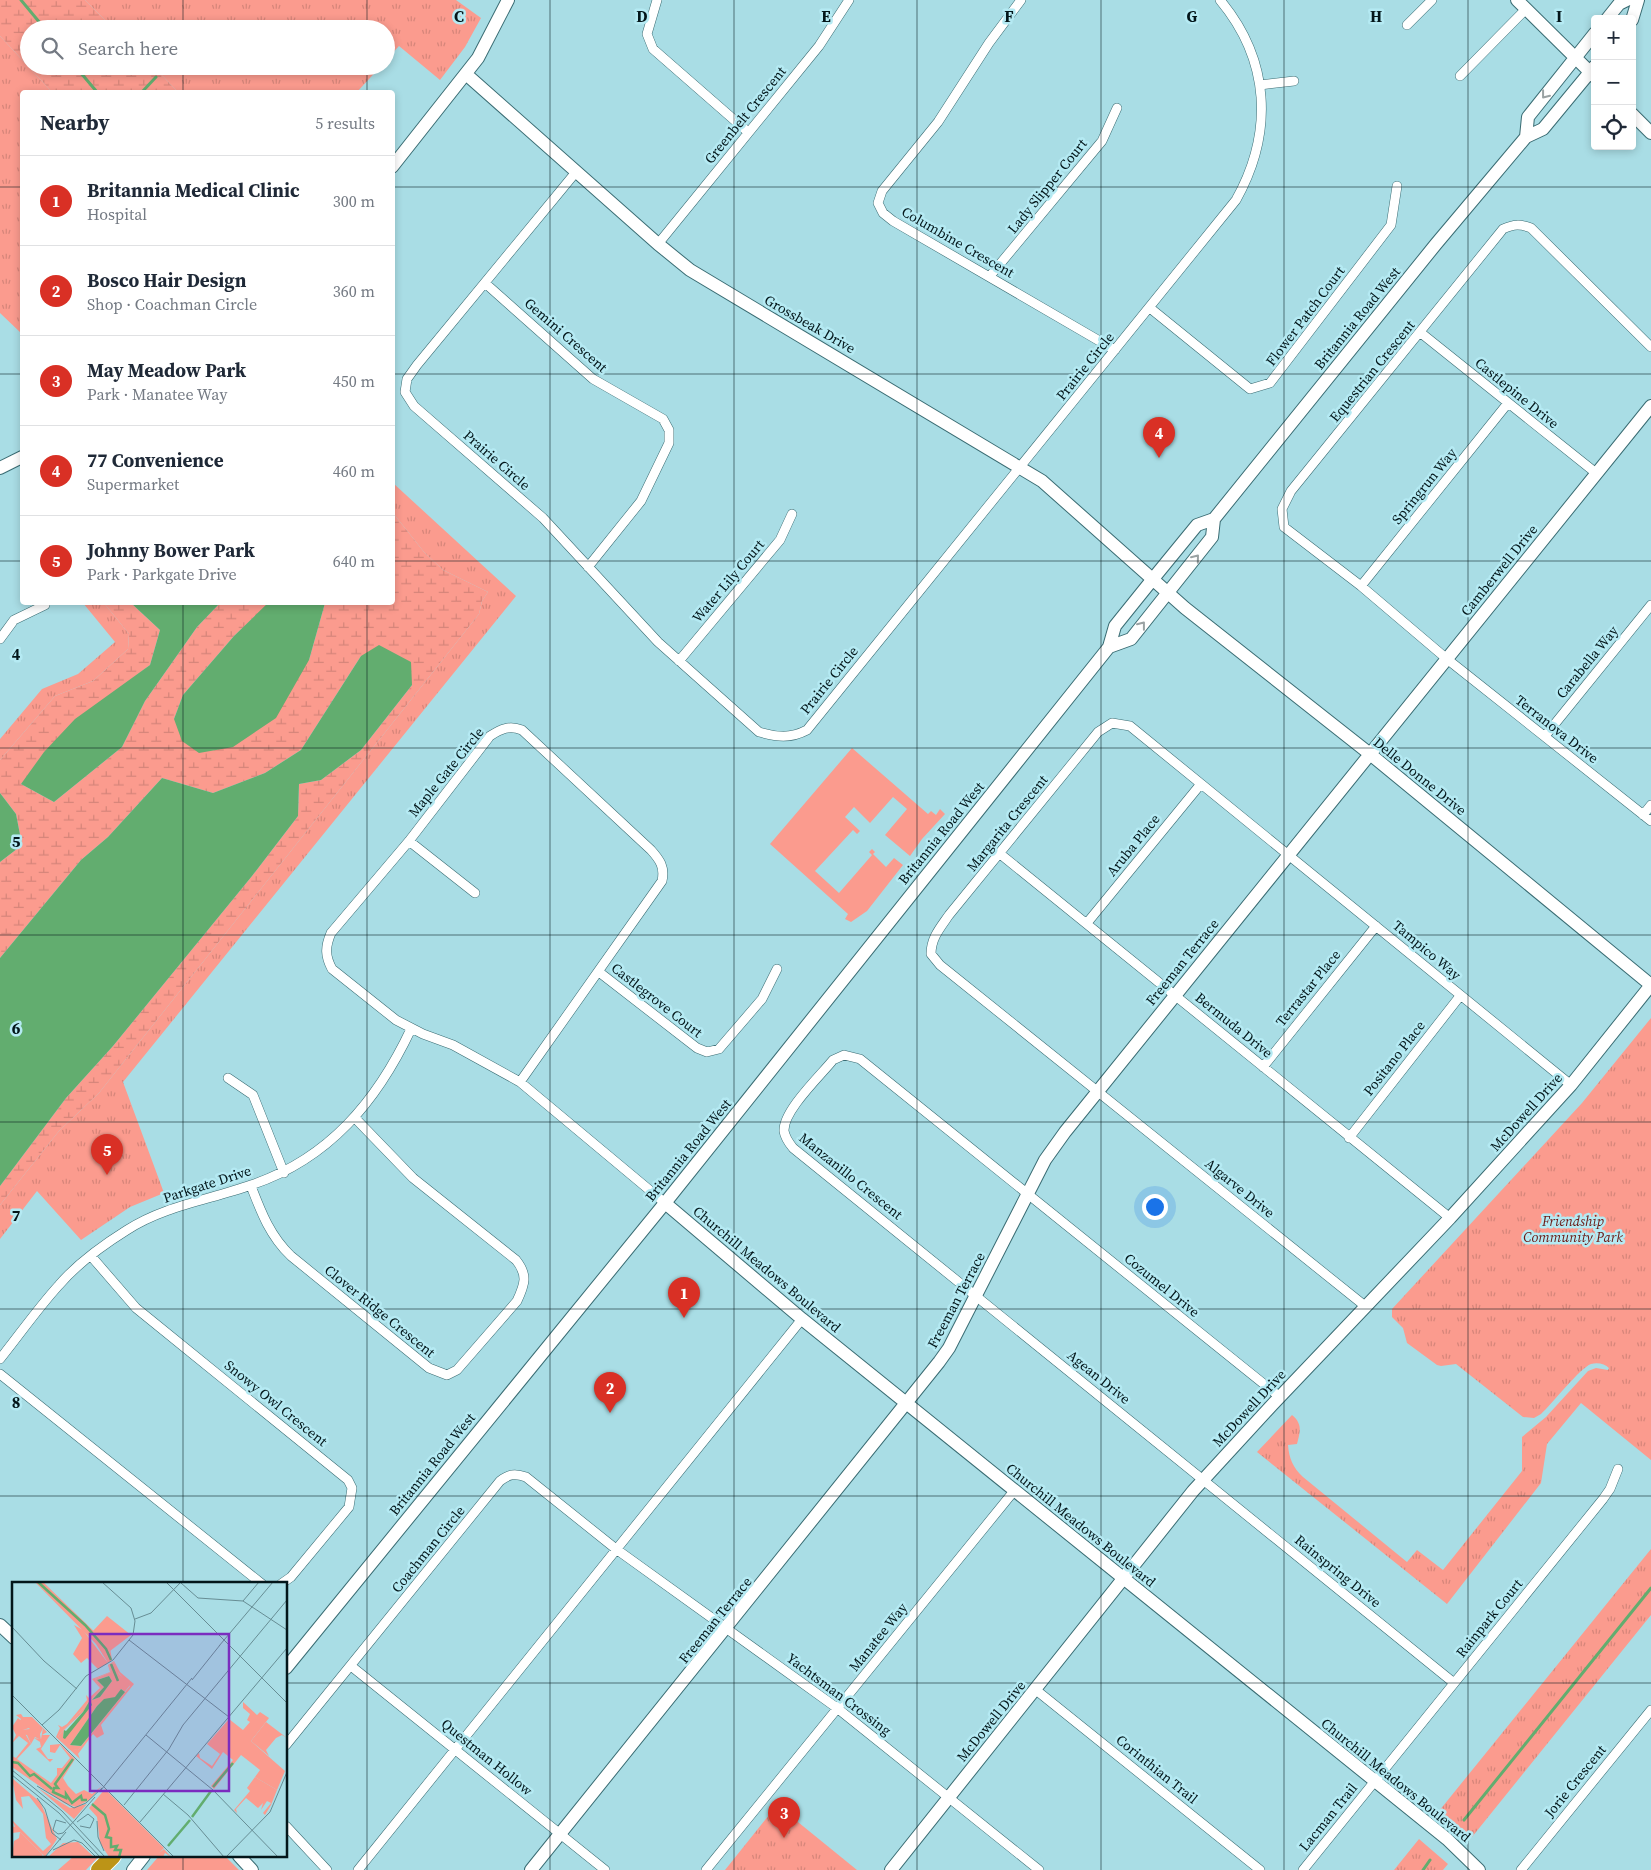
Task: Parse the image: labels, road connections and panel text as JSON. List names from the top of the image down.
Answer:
{
  "streets": {
    "street": [
      "Greenbelt Crescent",
      "Lady Slipper Court",
      "Columbine Crescent",
      "Flower Patch Court",
      "Britannia Road West",
      "Grossbeak Drive",
      "Gemini Crescent",
      "Prairie Circle",
      "Equestrian Crescent",
      "Castlepine Drive",
      "Springrun Way",
      "Camberwell Drive",
      "Water Lily Court",
      "Carabella Way",
      "Terranova Drive",
      "Maple Gate Circle",
      "Delle Donne Drive",
      "Margarita Crescent",
      "Aruba Place",
      "Tampico Way",
      "Freeman Terrace",
      "Terrastar Place",
      "Castlegrove Court",
      "Bermuda Drive",
      "Positano Place",
      "McDowell Drive",
      "Manzanillo Crescent",
      "Parkgate Drive",
      "Algarve Drive",
      "Churchill Meadows Boulevard",
      "Cozumel Drive",
      "Clover Ridge Crescent",
      "Agean Drive",
      "Snowy Owl Crescent",
      "Coachman Circle",
      "Rainspring Drive",
      "Rainpark Court",
      "Manatee Way",
      "Yachtsman Crossing",
      "Questman Hollow",
      "Corinthian Trail",
      "Jorie Crescent",
      "Lacman Trail"
    ]
  },
  "crossings": [
    ["Greenbelt Crescent", "Grossbeak Drive"],
    ["Lady Slipper Court", "Columbine Crescent"],
    ["Columbine Crescent", "Prairie Circle"],
    ["Flower Patch Court", "Prairie Circle"],
    ["Britannia Road West", "Grossbeak Drive"],
    ["Britannia Road West", "Maple Gate Circle"],
    ["Britannia Road West", "Delle Donne Drive"],
    ["Britannia Road West", "Churchill Meadows Boulevard"],
    ["Grossbeak Drive", "Prairie Circle"],
    ["Grossbeak Drive", "Delle Donne Drive"],
    ["Gemini Crescent", "Prairie Circle"],
    ["Prairie Circle", "Water Lily Court"],
    ["Equestrian Crescent", "Castlepine Drive"],
    ["Equestrian Crescent", "Springrun Way"],
    ["Equestrian Crescent", "Camberwell Drive"],
    ["Equestrian Crescent", "Terranova Drive"],
    ["Castlepine Drive", "Springrun Way"],
    ["Castlepine Drive", "Camberwell Drive"],
    ["Camberwell Drive", "Terranova Drive"],
    ["Camberwell Drive", "Delle Donne Drive"],
    ["Camberwell Drive", "Freeman Terrace"],
    ["Carabella Way", "Terranova Drive"],
    ["Maple Gate Circle", "Castlegrove Court"],
    ["Maple Gate Circle", "Parkgate Drive"],
    ["Maple Gate Circle", "Churchill Meadows Boulevard"],
    ["Delle Donne Drive", "Freeman Terrace"],
    ["Delle Donne Drive", "McDowell Drive"],
    ["Margarita Crescent", "Aruba Place"],
    ["Margarita Crescent", "Freeman Terrace"],
    ["Margarita Crescent", "Bermuda Drive"],
    ["Margarita Crescent", "Algarve Drive"],
    ["Aruba Place", "Bermuda Drive"],
    ["Tampico Way", "Terrastar Place"],
    ["Tampico Way", "Positano Place"],
    ["Freeman Terrace", "Bermuda Drive"],
    ["Freeman Terrace", "Manzanillo Crescent"],
    ["Freeman Terrace", "Algarve Drive"],
    ["Freeman Terrace", "Churchill Meadows Boulevard"],
    ["Freeman Terrace", "Cozumel Drive"],
    ["Freeman Terrace", "Agean Drive"],
    ["Freeman Terrace", "Yachtsman Crossing"],
    ["Freeman Terrace", "Questman Hollow"],
    ["Terrastar Place", "Bermuda Drive"],
    ["Bermuda Drive", "Positano Place"],
    ["Bermuda Drive", "McDowell Drive"],
    ["McDowell Drive", "Algarve Drive"],
    ["McDowell Drive", "Churchill Meadows Boulevard"],
    ["McDowell Drive", "Cozumel Drive"],
    ["McDowell Drive", "Agean Drive"],
    ["McDowell Drive", "Rainspring Drive"],
    ["McDowell Drive", "Yachtsman Crossing"],
    ["McDowell Drive", "Corinthian Trail"],
    ["Manzanillo Crescent", "Cozumel Drive"],
    ["Manzanillo Crescent", "Agean Drive"],
    ["Parkgate Drive", "Clover Ridge Crescent"],
    ["Parkgate Drive", "Snowy Owl Crescent"],
    ["Churchill Meadows Boulevard", "Rainpark Court"],
    ["Churchill Meadows Boulevard", "Manatee Way"],
    ["Churchill Meadows Boulevard", "Lacman Trail"],
    ["Agean Drive", "Rainspring Drive"],
    ["Coachman Circle", "Yachtsman Crossing"],
    ["Coachman Circle", "Questman Hollow"],
    ["Rainspring Drive", "Rainpark Court"],
    ["Rainpark Court", "Lacman Trail"],
    ["Manatee Way", "Yachtsman Crossing"]
  ],
  "parks": ["Friendship Community Park"],
  "page": {
    "map_buttons": ["+", "−"],
    "search": "Search here",
    "heading": ["Nearby", "5 results"],
    "list": [
      {
        "mark": "1",
        "name": "Britannia Medical Clinic",
        "note": "Hospital",
        "value": "300 m"
      },
      {
        "mark": "2",
        "name": "Bosco Hair Design",
        "note": "Shop · Coachman Circle",
        "value": "360 m"
      },
      {
        "mark": "3",
        "name": "May Meadow Park",
        "note": "Park · Manatee Way",
        "value": "450 m"
      },
      {
        "mark": "4",
        "name": "77 Convenience",
        "note": "Supermarket",
        "value": "460 m"
      },
      {
        "mark": "5",
        "name": "Johnny Bower Park",
        "note": "Park · Parkgate Drive",
        "value": "640 m"
      }
    ],
    "pins": [
      "4",
      "5",
      "1",
      "2",
      "3"
    ]
  },
  "grid": {
    "columns": [
      "C",
      "D",
      "E",
      "F",
      "G",
      "H",
      "I"
    ],
    "rows": [
      "4",
      "5",
      "6",
      "7",
      "8"
    ]
  }
}
